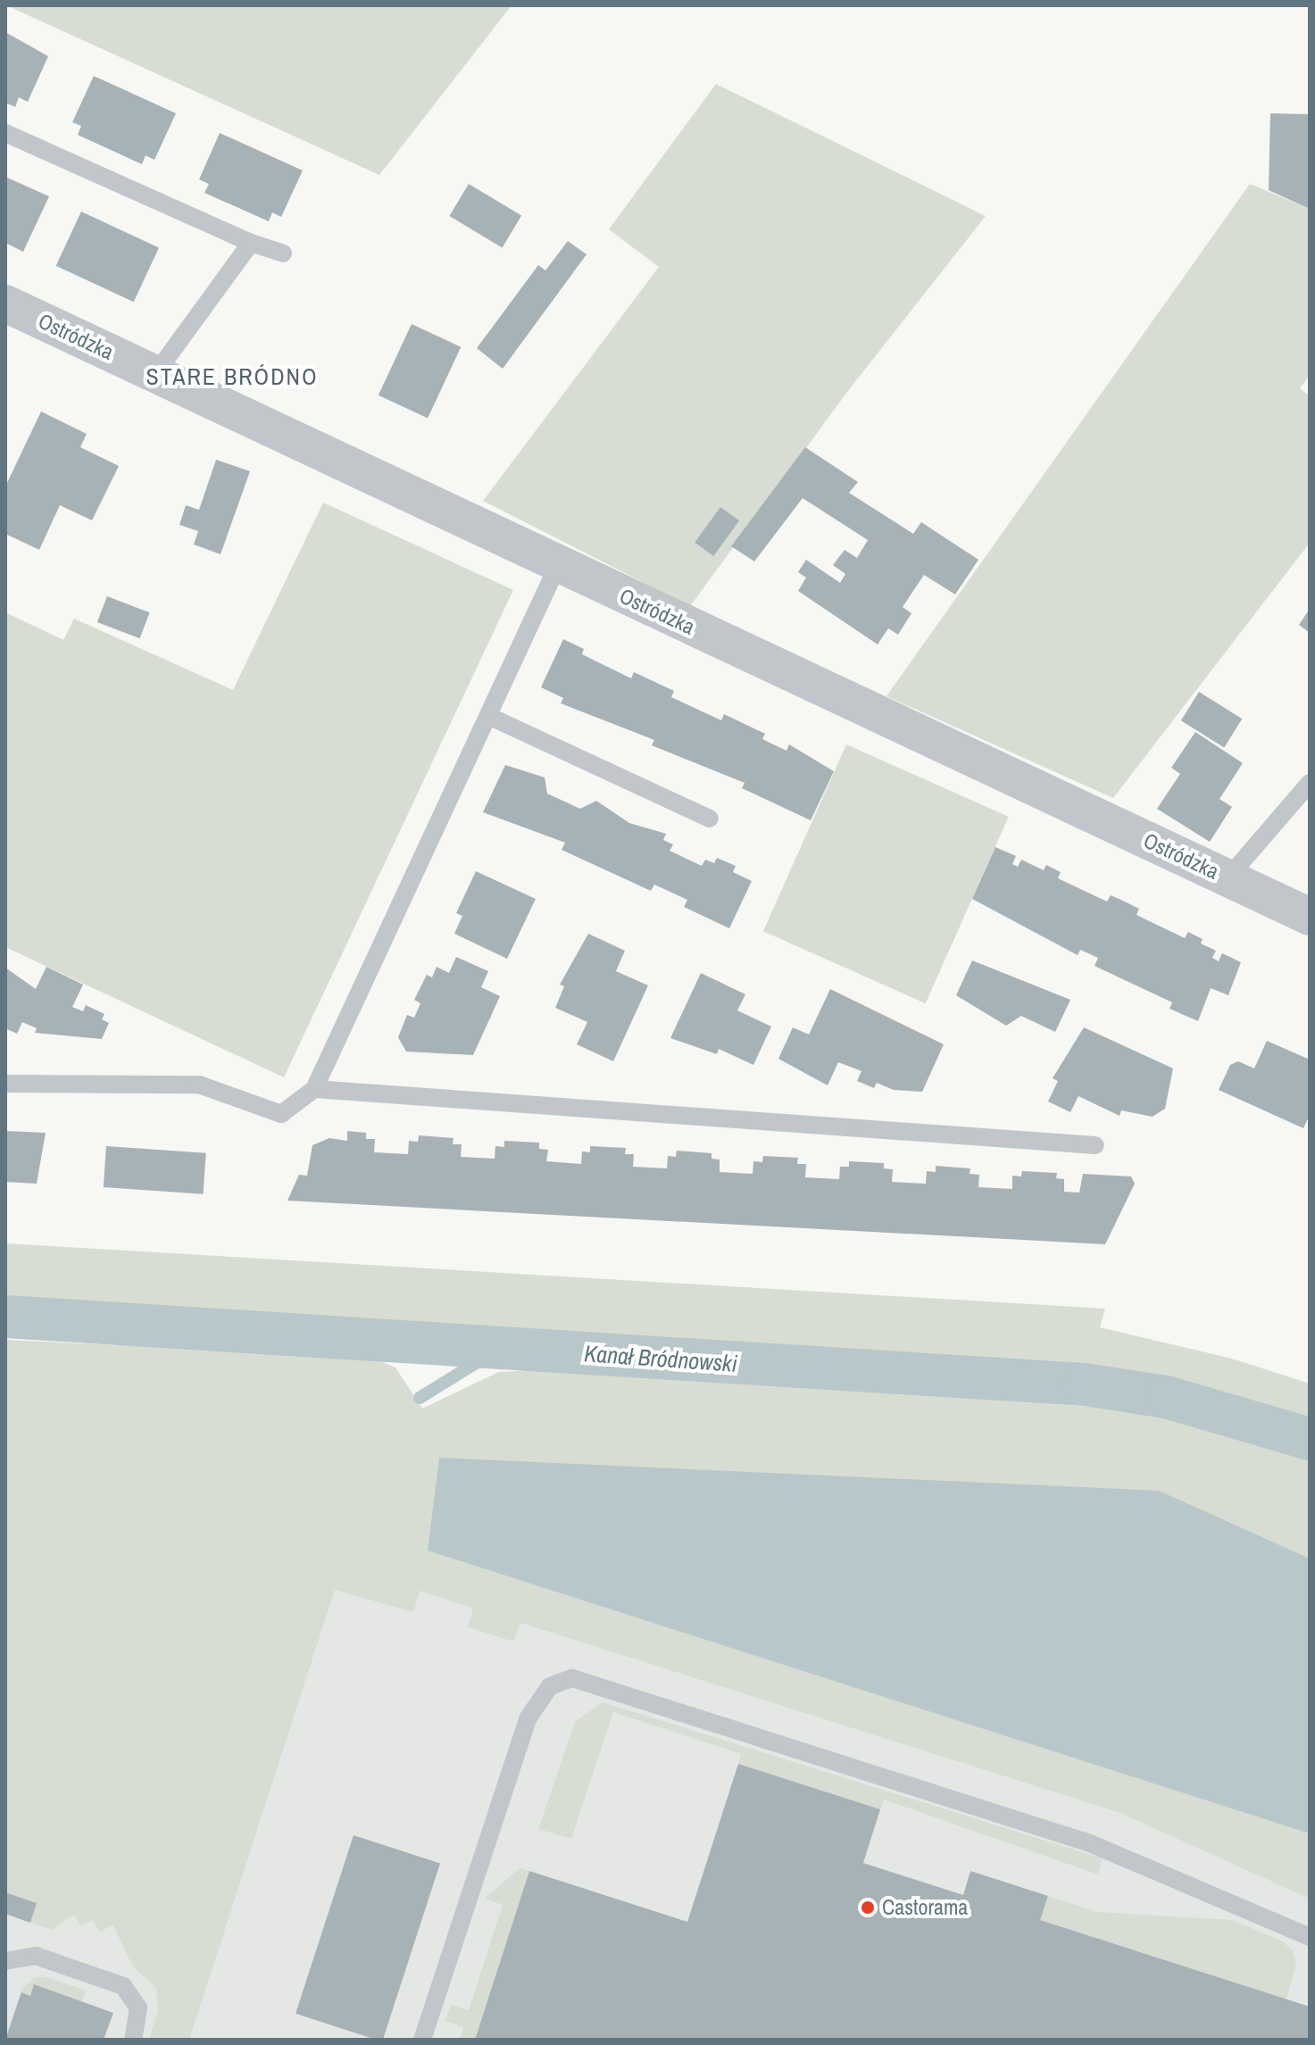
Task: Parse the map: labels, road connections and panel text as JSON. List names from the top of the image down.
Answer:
{
  "streets": {
    "street": ["Ostródzka"]
  },
  "districts": ["STARE BRÓDNO"],
  "water": ["Kanał Bródnowski"],
  "places": ["Castorama"]
}
